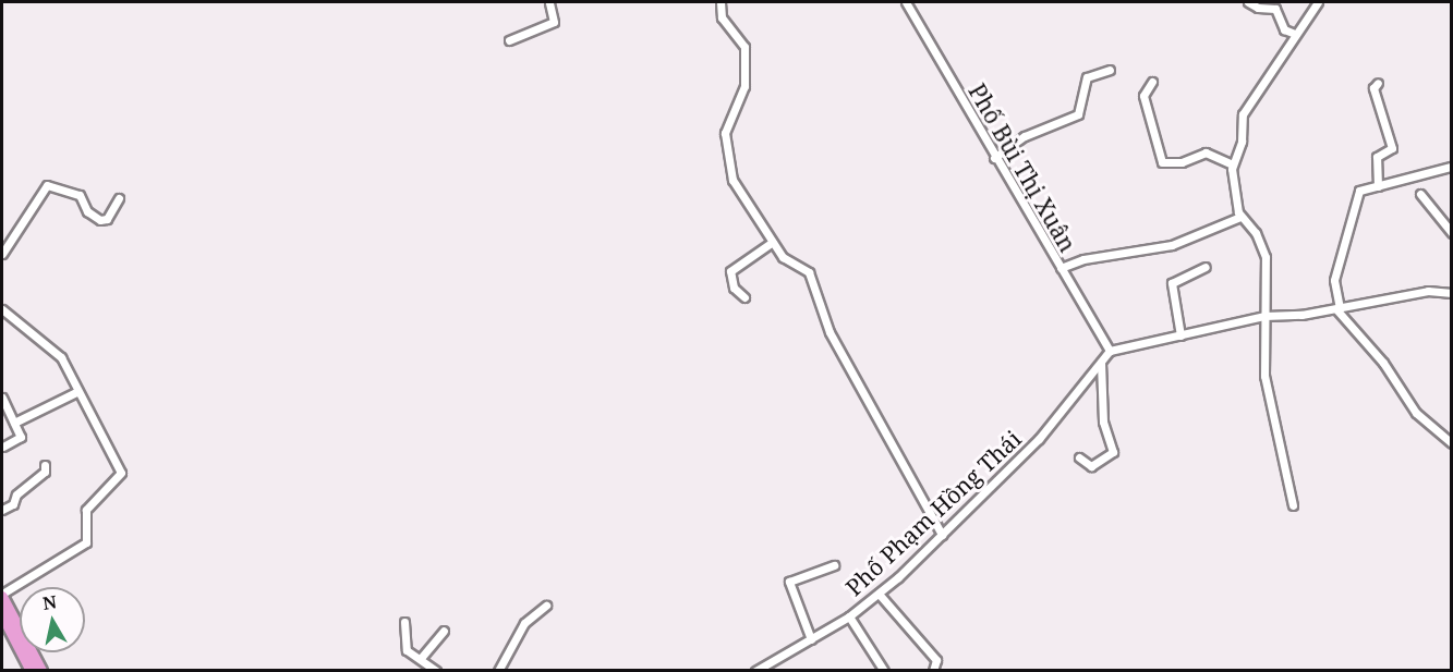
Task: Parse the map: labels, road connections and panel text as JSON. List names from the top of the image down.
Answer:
{
  "streets": {
    "street": ["Phố Bùi Thị Xuân", "Phố Phạm Hồng Thái"]
  },
  "crossings": [
    ["Phố Bùi Thị Xuân", "Phố Phạm Hồng Thái"]
  ],
  "north": "top"
}
